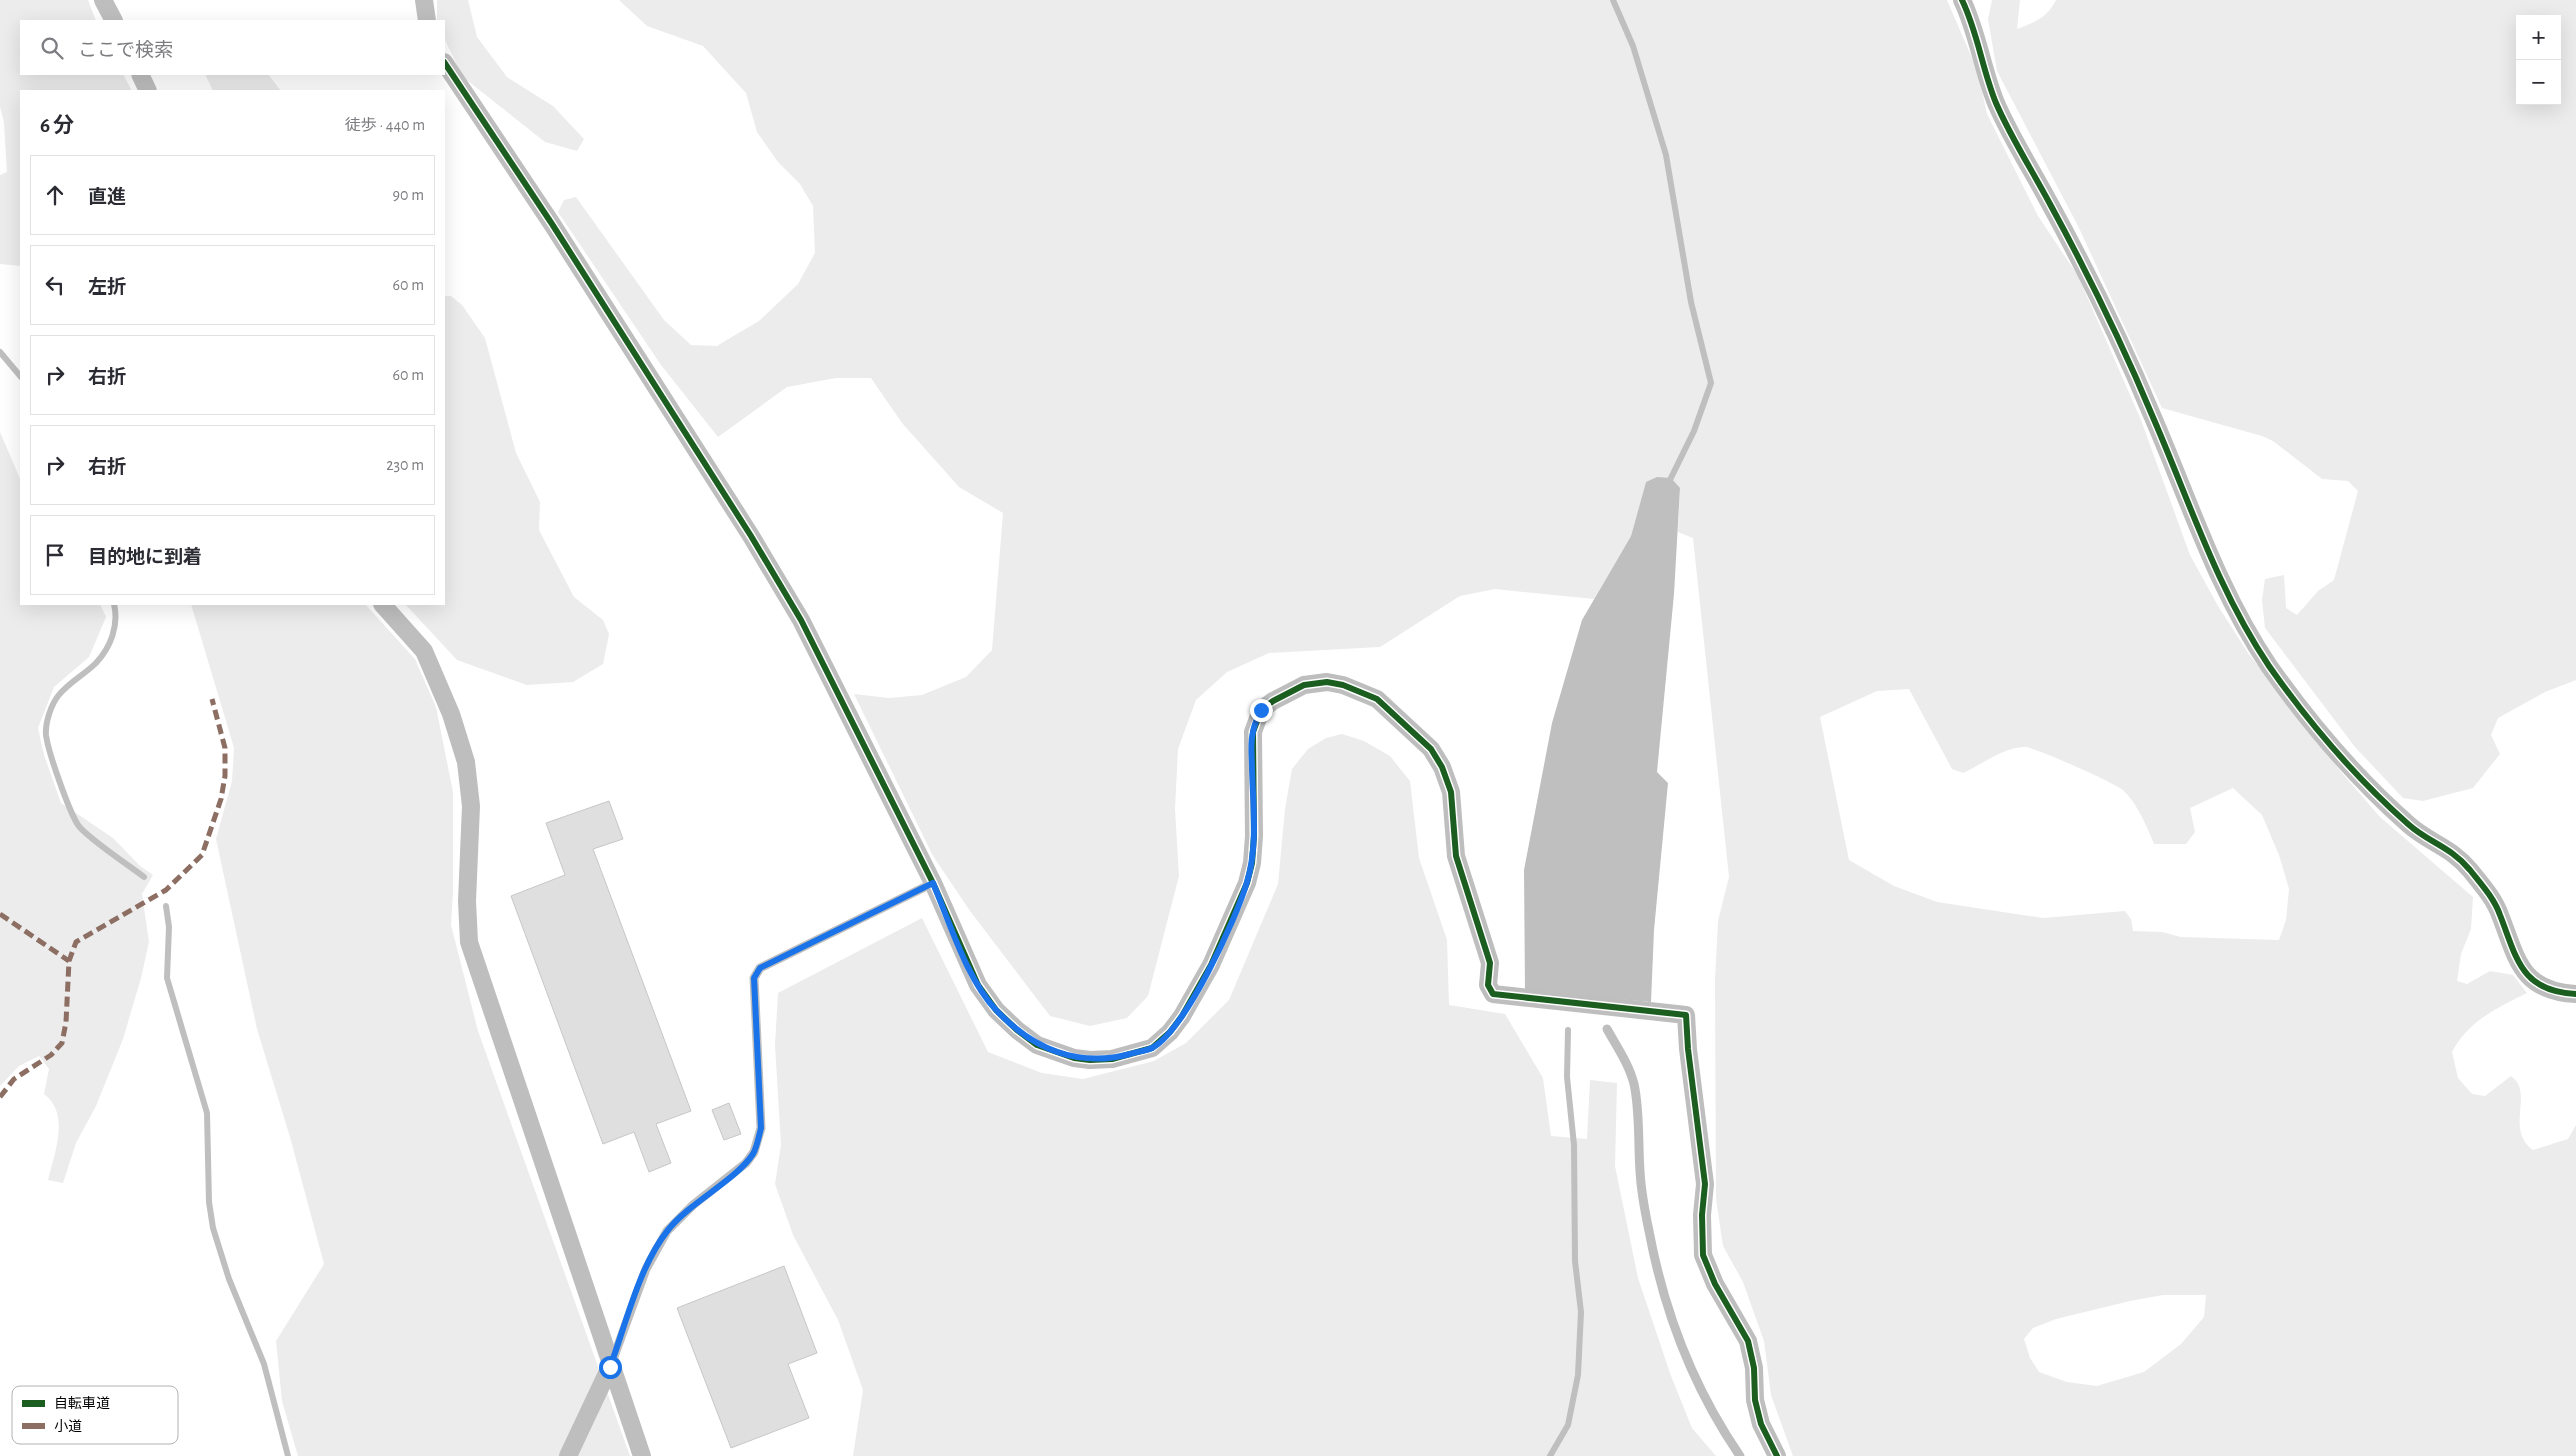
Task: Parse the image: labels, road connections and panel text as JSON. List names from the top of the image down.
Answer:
{
  "legend": ["自転車道", "小道"],
  "page": {
    "map_buttons": ["+", "−"],
    "search": "ここで検索",
    "heading": ["6 分", "徒歩 · 440 m"],
    "list": [
      ["直進", "90 m"],
      ["左折", "60 m"],
      ["右折", "60 m"],
      ["右折", "230 m"],
      "目的地に到着"
    ]
  }
}
